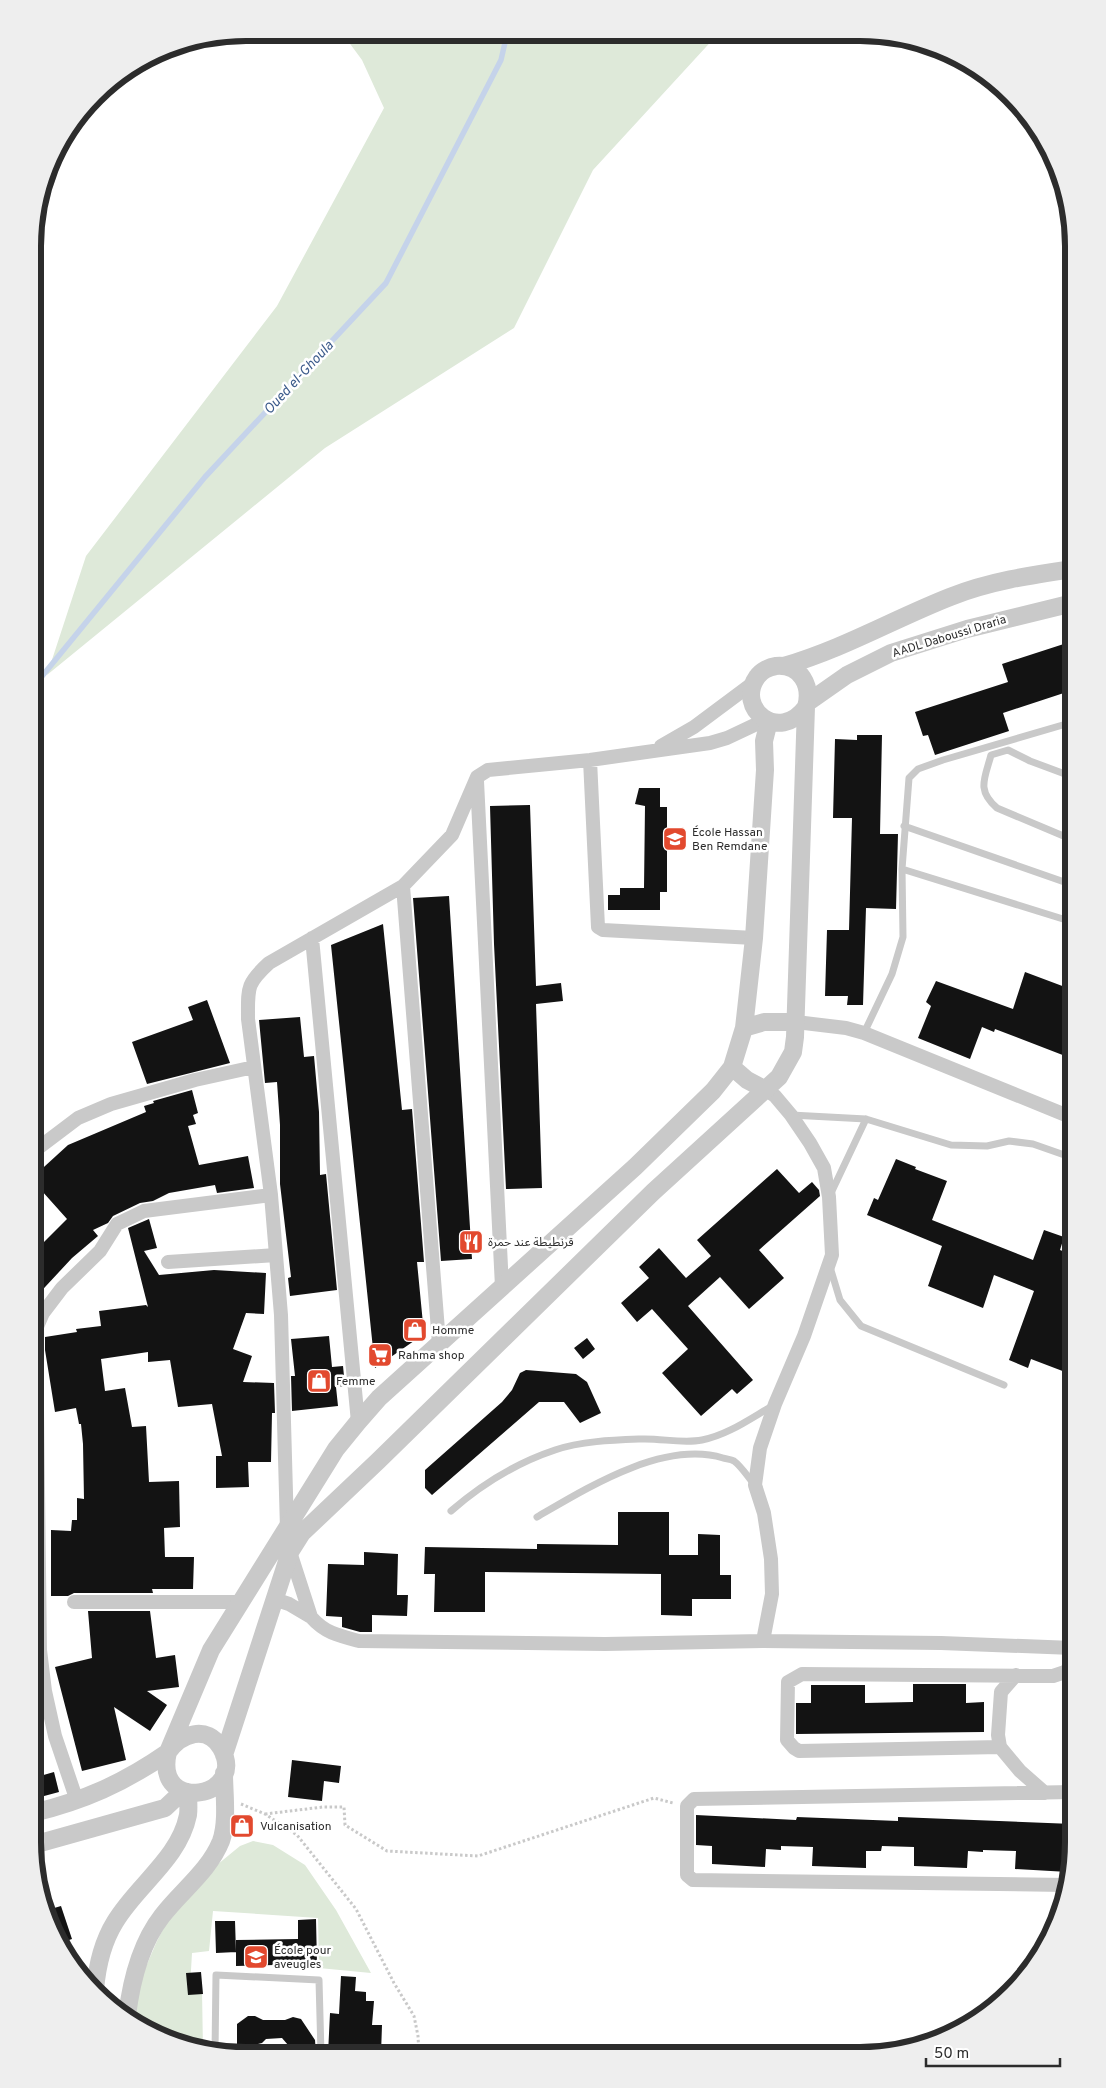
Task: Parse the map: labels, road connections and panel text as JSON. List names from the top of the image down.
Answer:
{
  "streets": {
    "street": ["AADL Daboussi Draria"]
  },
  "water": ["Oued el-Ghoula"],
  "places": {
    "school or university": ["École Hassan Ben Remdane", "École pour aveugles"],
    "restaurant": ["قرنطيطة عند حمرة"],
    "shop": ["Homme", "Femme", "Vulcanisation"],
    "supermarket": ["Rahma shop"]
  },
  "scale_bar": "50 m"
}
